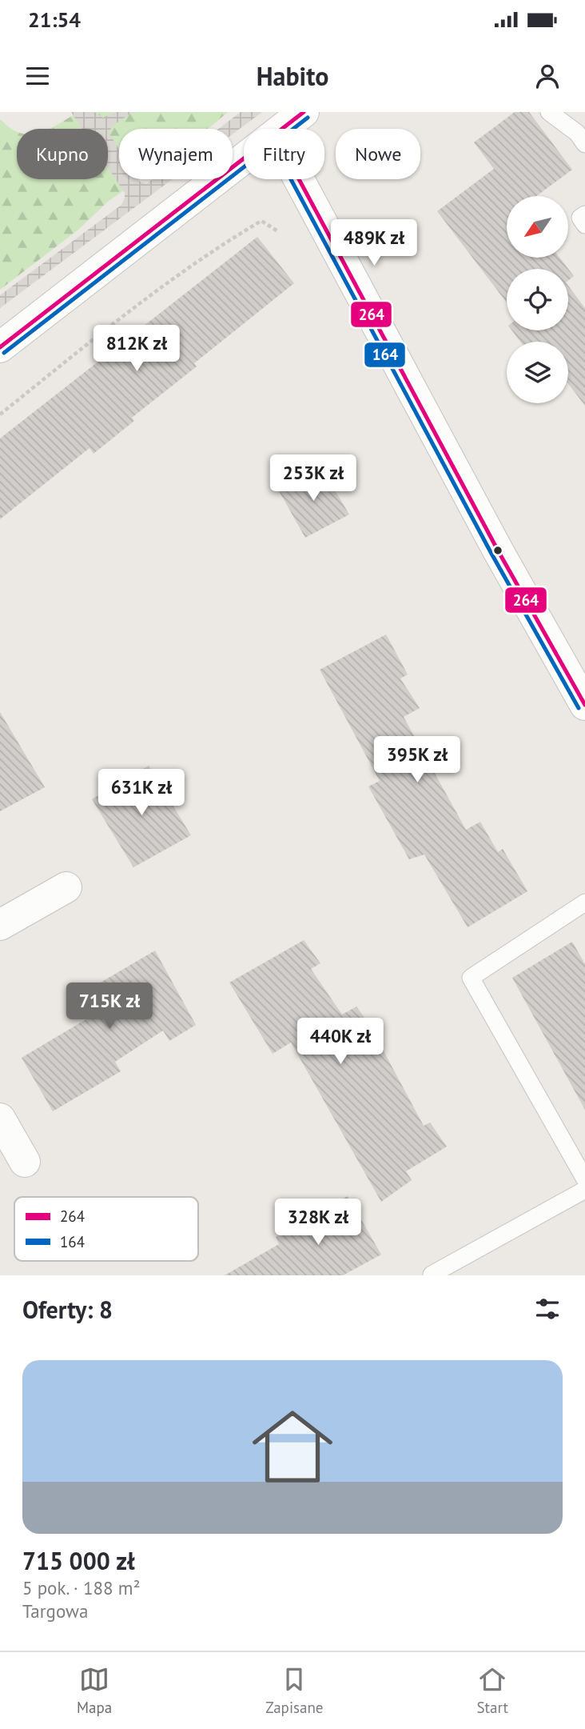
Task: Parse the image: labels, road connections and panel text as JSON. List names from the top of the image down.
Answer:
{
  "lines": ["transit line 264", "transit line 164"],
  "legend": ["264", "164"],
  "north": "bottom left",
  "page": {
    "status": "21:54",
    "header": "Habito",
    "chip": [
      "Kupno",
      "Wynajem",
      "Filtry",
      "Nowe"
    ],
    "price": [
      "489K zł",
      "812K zł",
      "253K zł",
      "395K zł",
      "631K zł",
      "715K zł",
      "440K zł",
      "328K zł"
    ],
    "heading": "Oferty: 8",
    "list": [
      {
        "name": "715 000 zł",
        "note": "5 pok. · 188 m² · Targowa"
      }
    ],
    "tabs": ["Mapa", "Zapisane", "Start"]
  }
}
